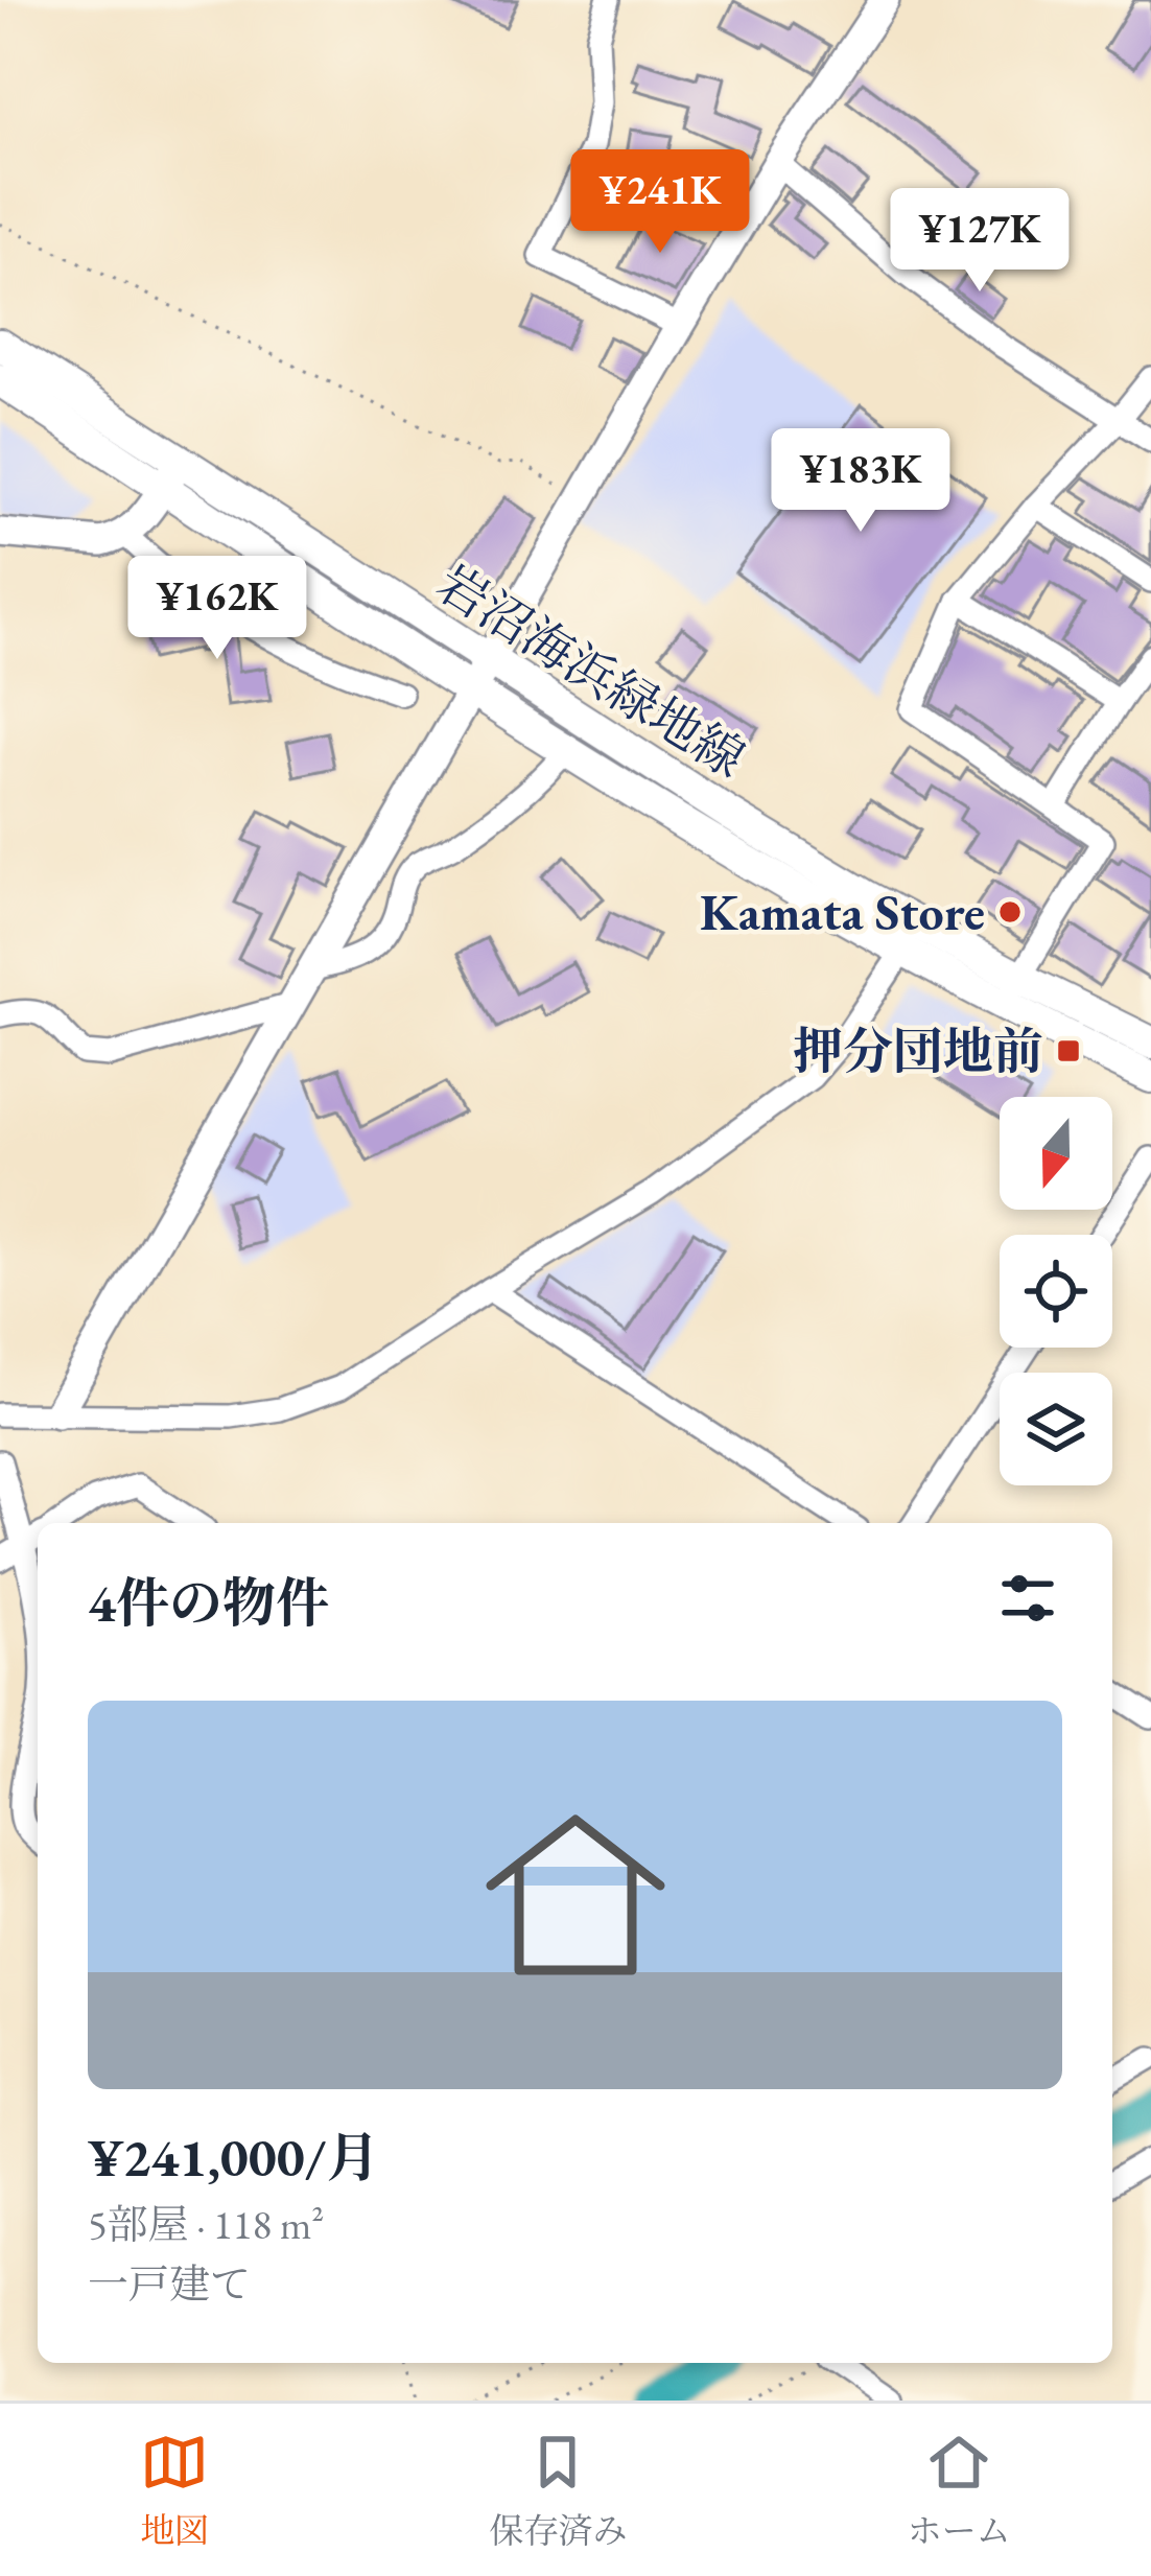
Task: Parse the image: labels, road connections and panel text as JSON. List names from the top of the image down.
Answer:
{
  "streets": {
    "main road": ["岩沼海浜緑地線"]
  },
  "places": {
    "other": ["Kamata Store"],
    "transit": ["押分団地前"]
  },
  "north": "bottom",
  "page": {
    "price": [
      "¥241K",
      "¥127K",
      "¥183K",
      "¥162K"
    ],
    "heading": "4件の物件",
    "list": [
      {
        "name": "¥241,000/月",
        "note": "5部屋 · 118 m² · 一戸建て"
      }
    ],
    "tabs": ["地図", "保存済み", "ホーム"]
  }
}
